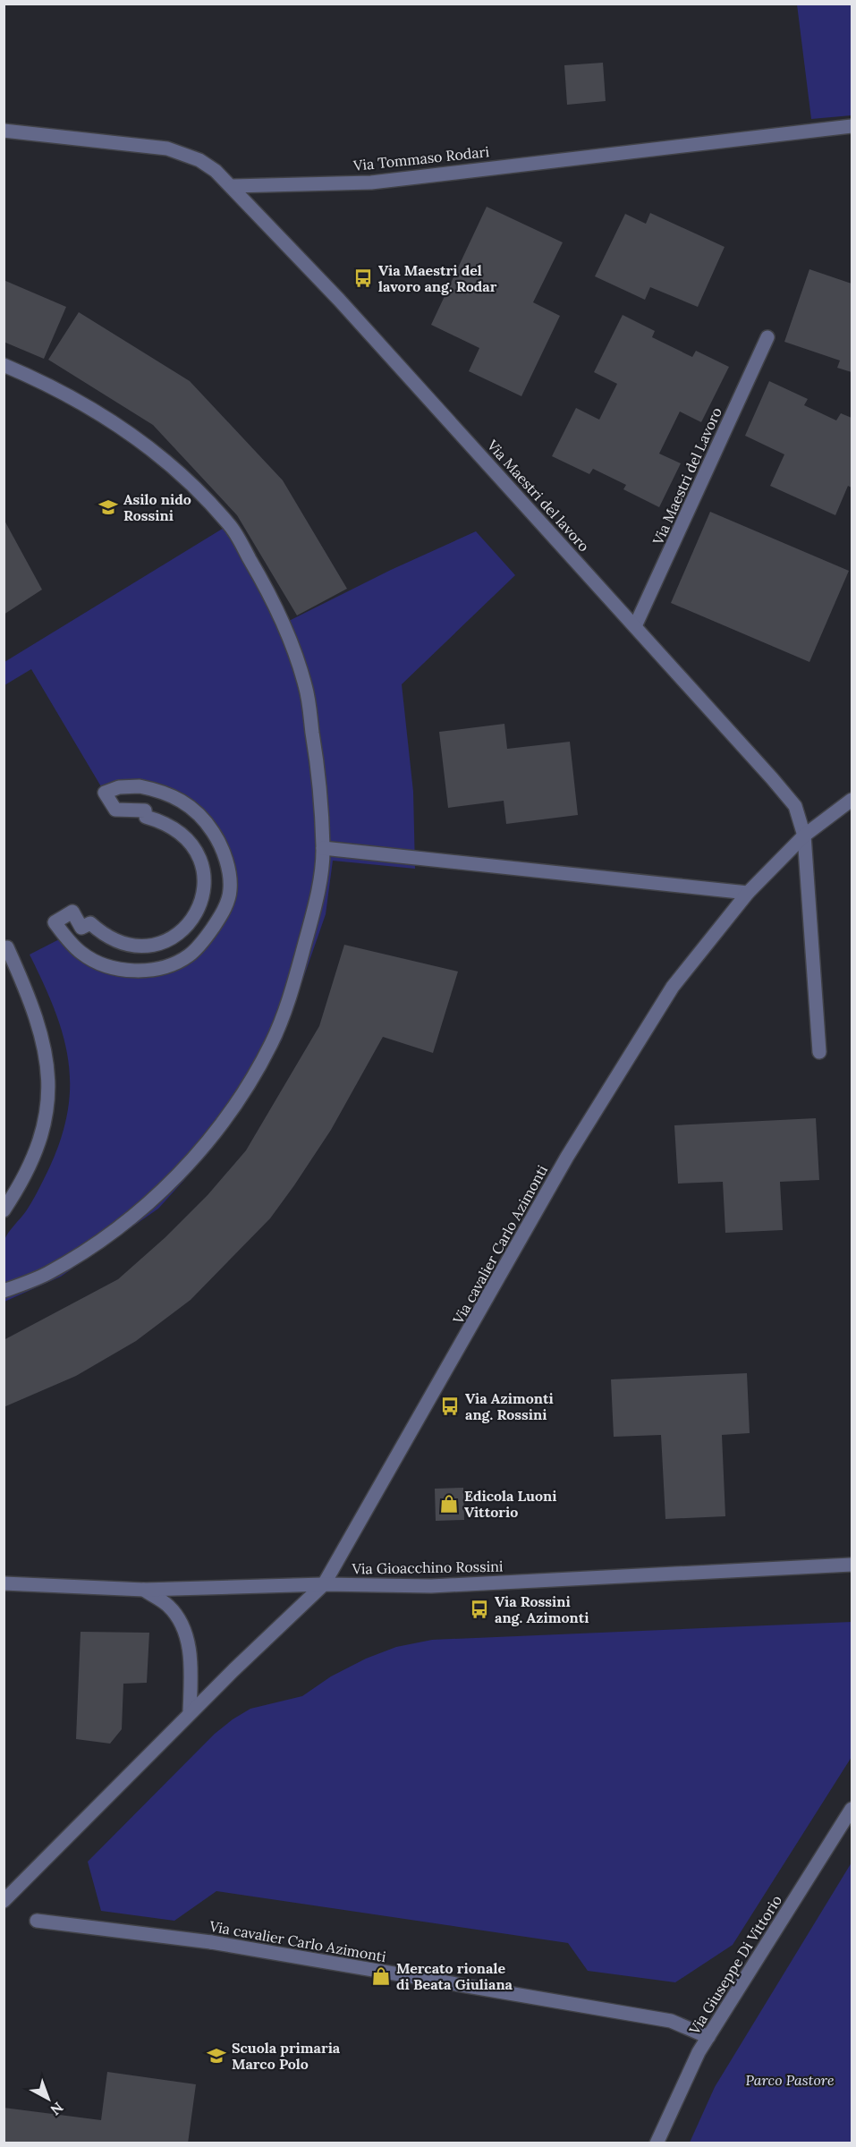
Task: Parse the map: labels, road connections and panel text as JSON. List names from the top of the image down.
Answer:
{
  "streets": {
    "street": [
      "Via Tommaso Rodari",
      "Via Maestri del Lavoro",
      "Via Maestri del lavoro",
      "Via cavalier Carlo Azimonti",
      "Via Gioacchino Rossini",
      "Via Giuseppe Di Vittorio"
    ]
  },
  "crossings": [
    ["Via Tommaso Rodari", "Via Maestri del lavoro"],
    ["Via Maestri del Lavoro", "Via Maestri del lavoro"],
    ["Via Maestri del lavoro", "Via cavalier Carlo Azimonti"],
    ["Via cavalier Carlo Azimonti", "Via Gioacchino Rossini"],
    ["Via cavalier Carlo Azimonti", "Via Giuseppe Di Vittorio"]
  ],
  "parks": ["Parco Pastore"],
  "places": {
    "bus stop": ["Via Maestri del lavoro ang. Rodar", "Via Azimonti ang. Rossini", "Via Rossini ang. Azimonti"],
    "school or university": ["Asilo nido Rossini", "Scuola primaria Marco Polo"],
    "shop": ["Edicola Luoni Vittorio", "Mercato rionale di Beata Giuliana"]
  },
  "north": "bottom right"
}
